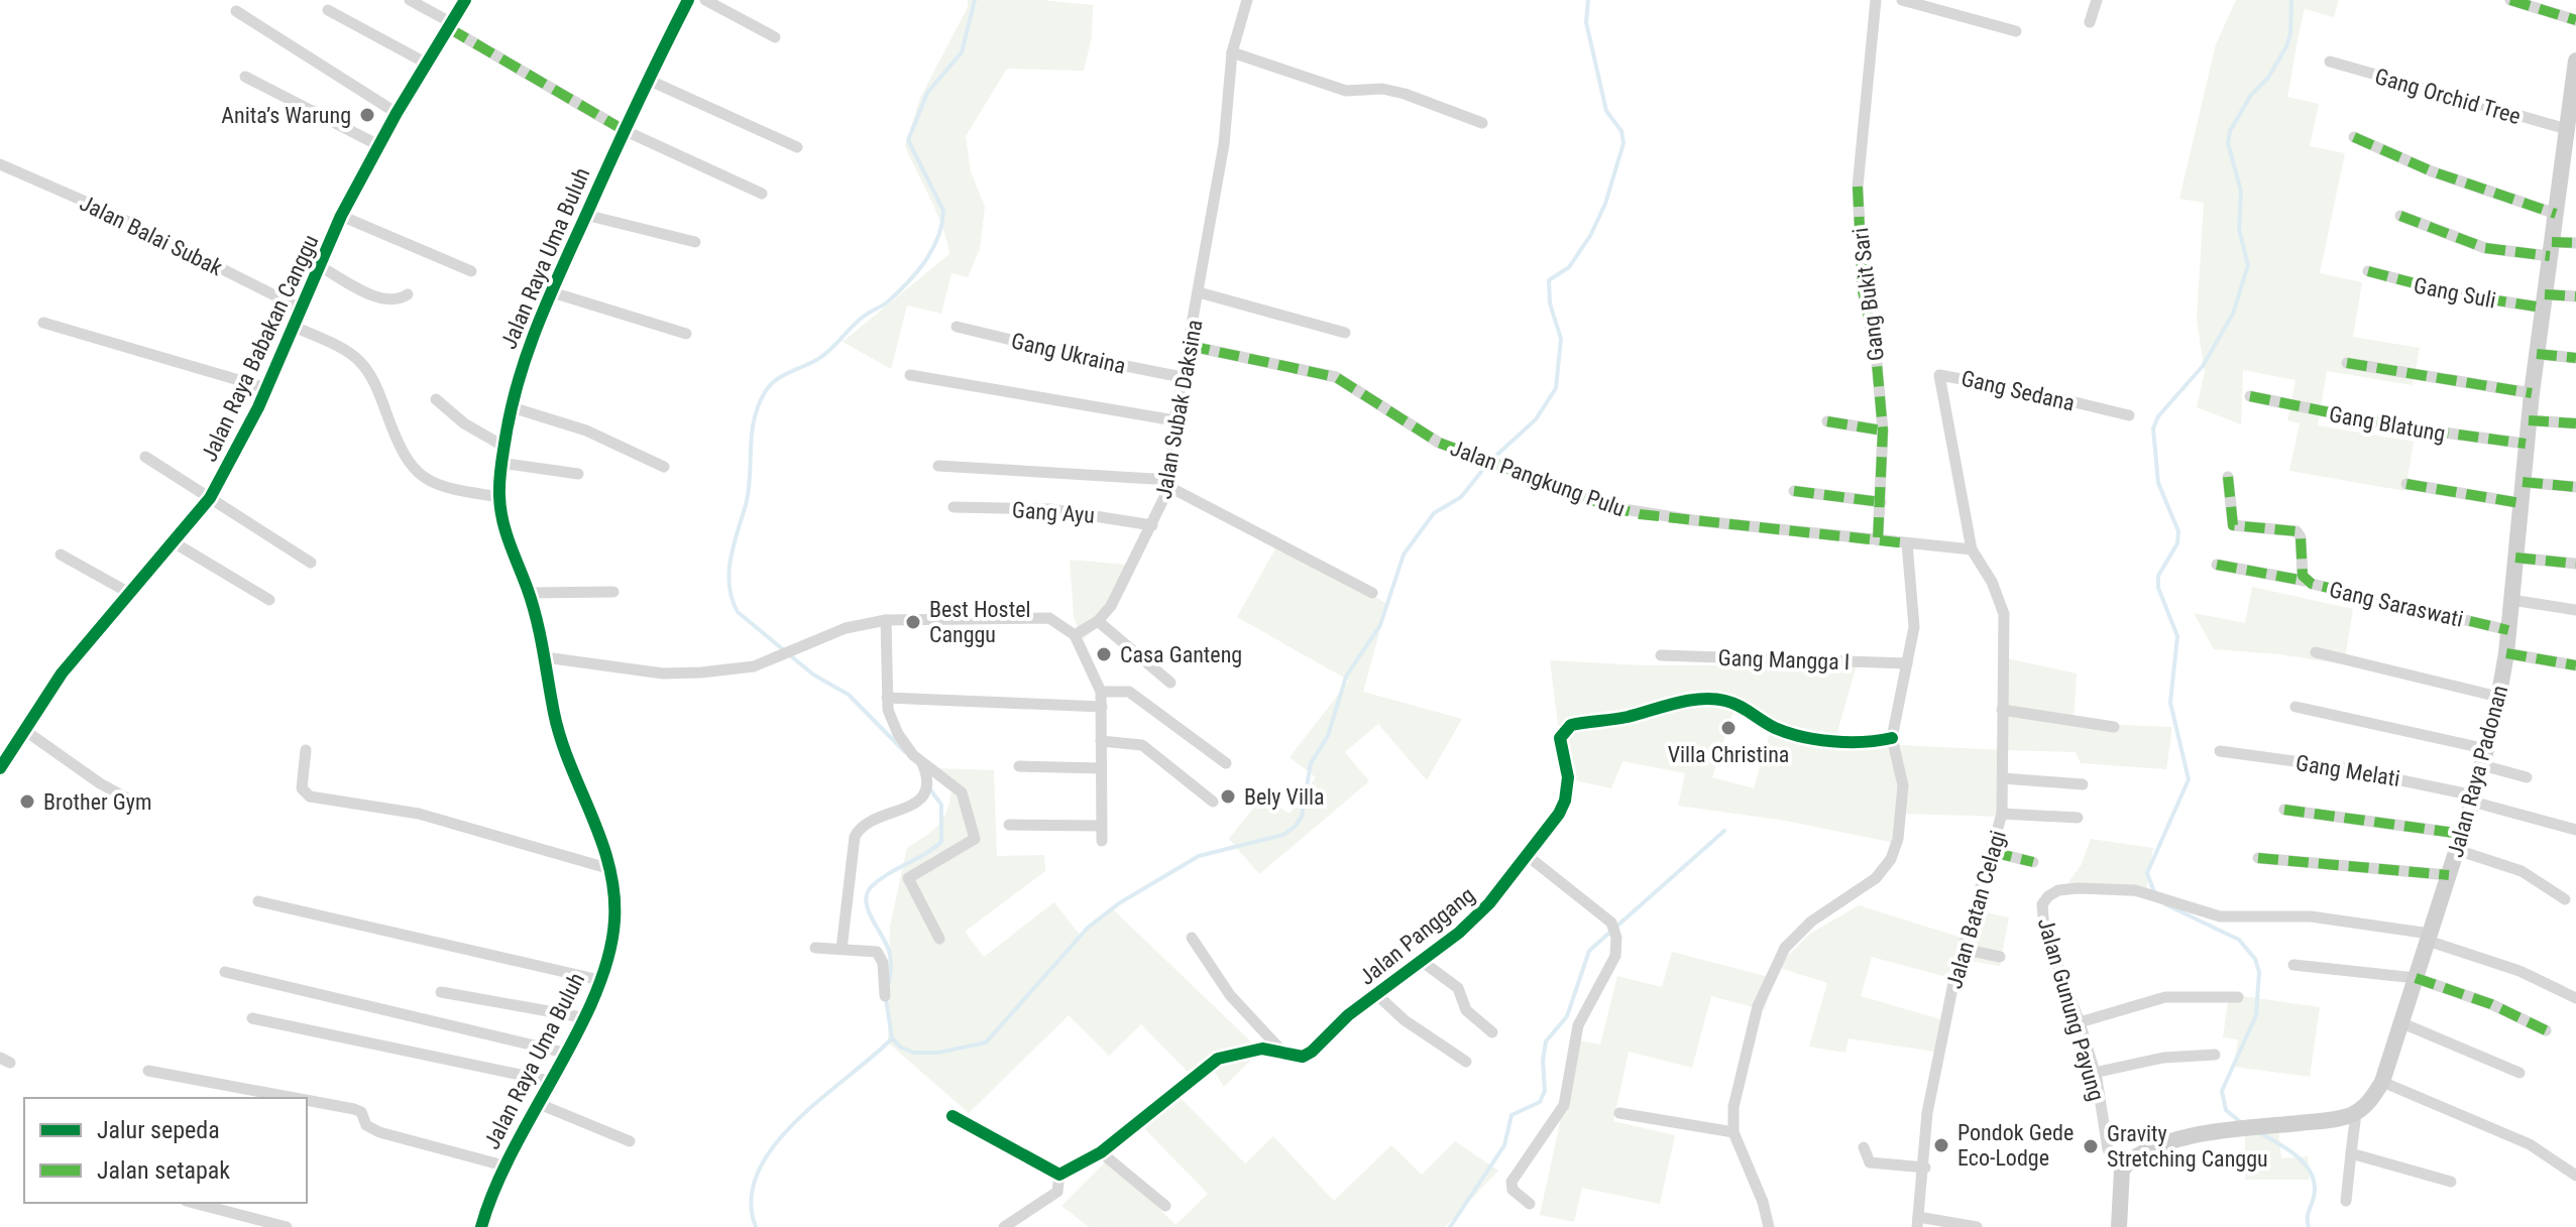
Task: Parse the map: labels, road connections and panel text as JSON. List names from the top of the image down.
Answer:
{
  "streets": {
    "main road": ["Jalan Raya Padonan"],
    "street": [
      "Gang Orchid Tree",
      "Jalan Balai Subak",
      "Jalan Raya Uma Buluh",
      "Gang Suli",
      "Gang Bukit Sari",
      "Jalan Raya Babakan Canggu",
      "Gang Ukraina",
      "Gang Sedana",
      "Jalan Subak Daksina",
      "Gang Blatung",
      "Jalan Pangkung Pulu",
      "Gang Ayu",
      "Gang Saraswati",
      "Gang Mangga I",
      "Gang Melati",
      "Jalan Batan Celagi",
      "Jalan Panggang",
      "Jalan Gunung Payung"
    ]
  },
  "crossings": [
    ["Gang Orchid Tree", "Jalan Raya Padonan"],
    ["Jalan Balai Subak", "Jalan Raya Babakan Canggu"],
    ["Gang Suli", "Jalan Raya Padonan"],
    ["Gang Bukit Sari", "Jalan Pangkung Pulu"],
    ["Gang Ukraina", "Jalan Subak Daksina"],
    ["Gang Sedana", "Jalan Pangkung Pulu"],
    ["Gang Sedana", "Jalan Batan Celagi"],
    ["Jalan Subak Daksina", "Jalan Pangkung Pulu"],
    ["Jalan Subak Daksina", "Gang Ayu"],
    ["Gang Blatung", "Jalan Raya Padonan"],
    ["Jalan Pangkung Pulu", "Jalan Batan Celagi"],
    ["Gang Saraswati", "Jalan Raya Padonan"],
    ["Gang Melati", "Jalan Raya Padonan"],
    ["Jalan Raya Padonan", "Jalan Gunung Payung"]
  ],
  "places": [
    "Anita’s Warung",
    "Best Hostel Canggu",
    "Casa Ganteng",
    "Villa Christina",
    "Bely Villa",
    "Brother Gym",
    "Pondok Gede Eco-Lodge",
    "Gravity Stretching Canggu"
  ],
  "legend": ["Jalur sepeda", "Jalan setapak"]
}
